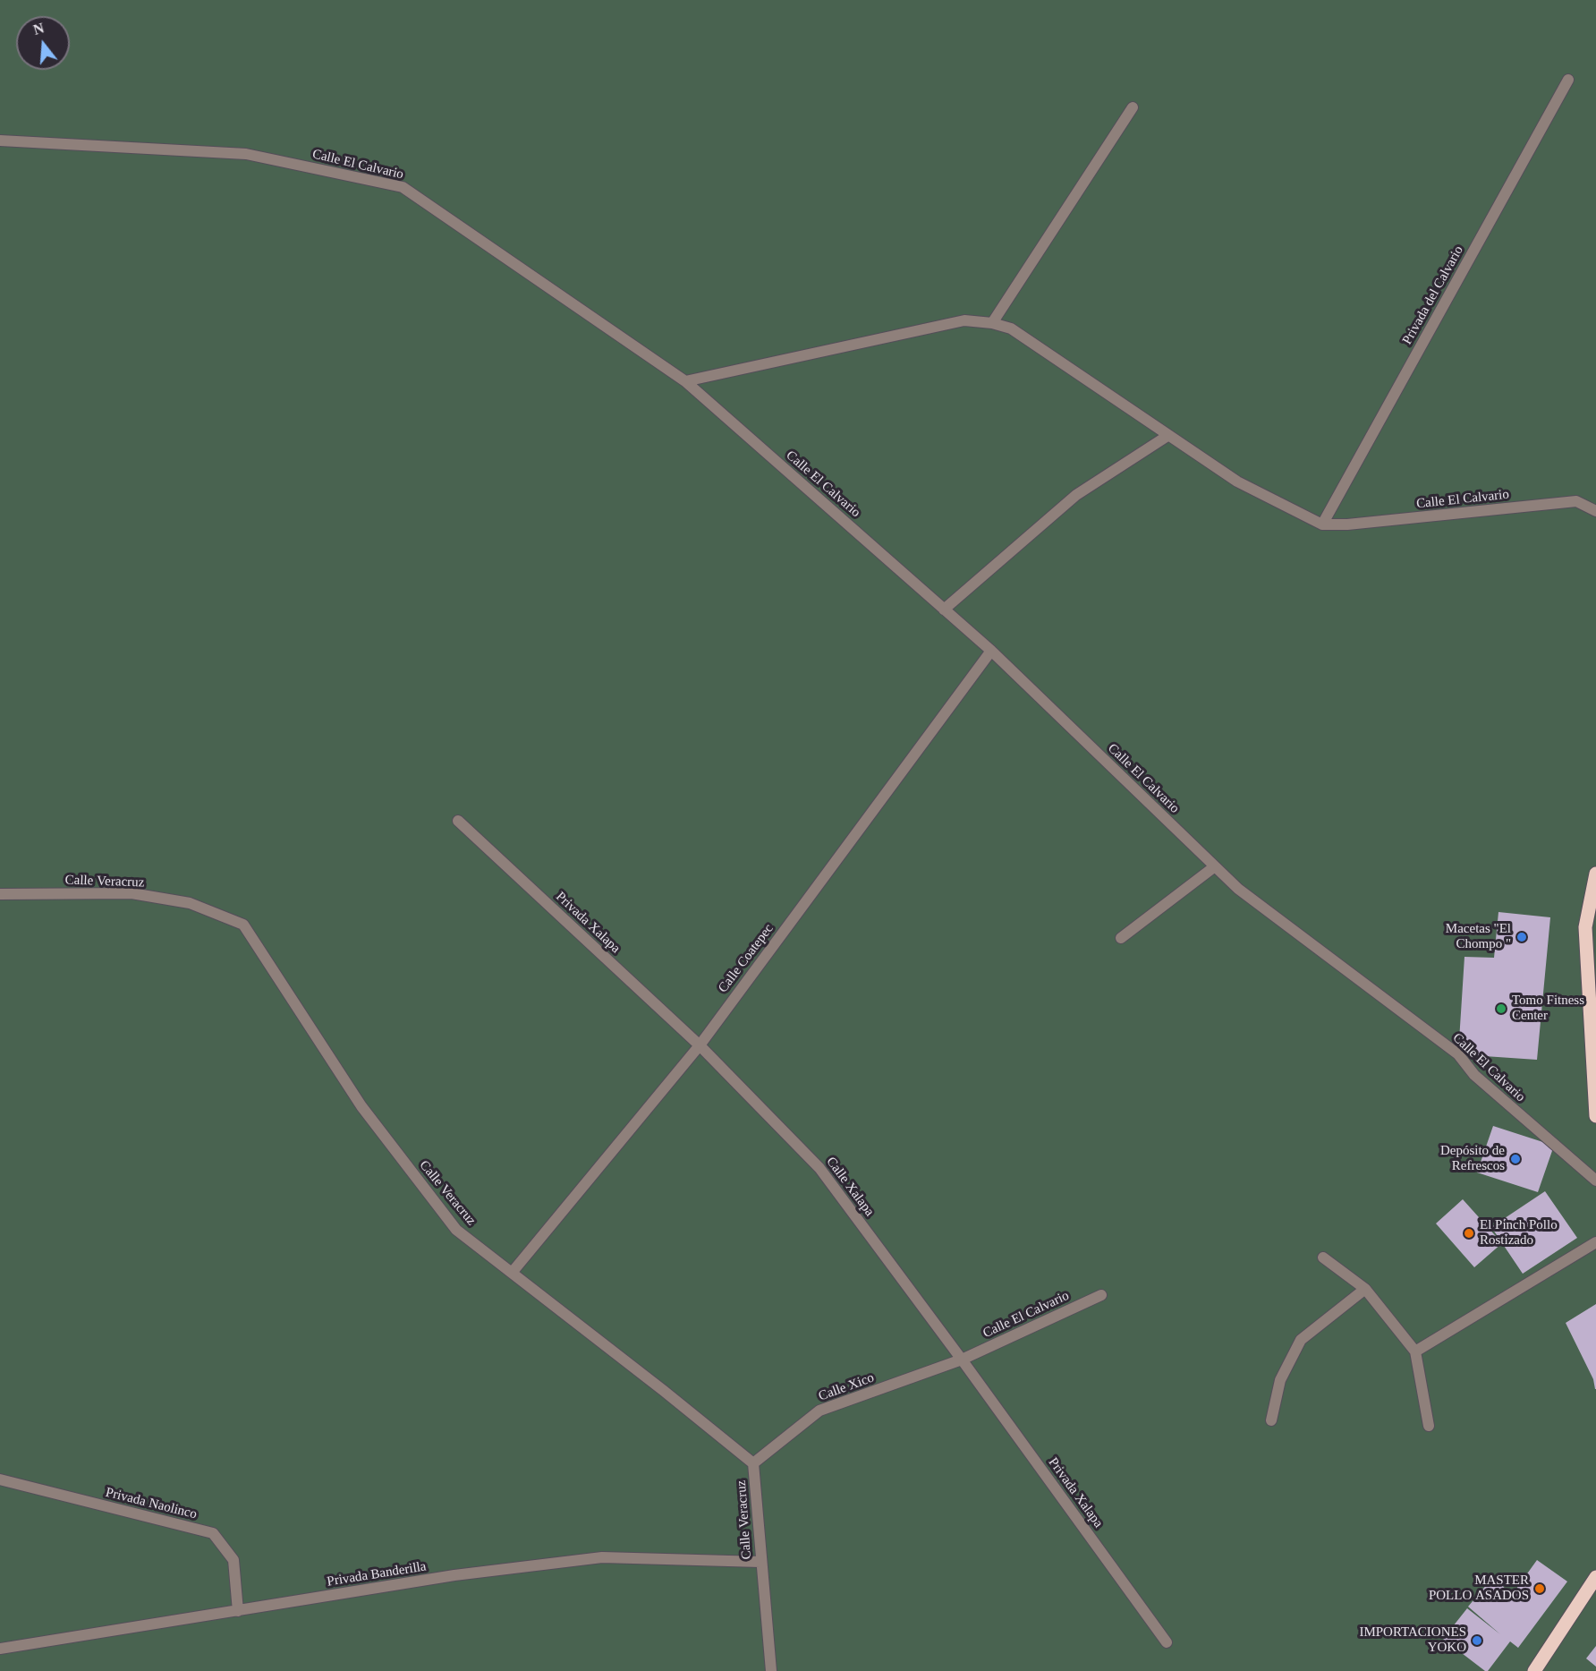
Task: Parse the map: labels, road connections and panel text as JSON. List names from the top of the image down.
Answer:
{
  "streets": {
    "street": [
      "Calle El Calvario",
      "Privada del Calvario",
      "Calle Veracruz",
      "Privada Xalapa",
      "Calle Coatepec",
      "Calle Xalapa",
      "Calle Xico",
      "Privada Naolinco",
      "Privada Banderilla"
    ]
  },
  "crossings": [
    ["Calle El Calvario", "Privada del Calvario"],
    ["Calle El Calvario", "Privada Xalapa"],
    ["Calle El Calvario", "Calle Coatepec"],
    ["Calle El Calvario", "Calle Xalapa"],
    ["Calle El Calvario", "Calle Xico"],
    ["Calle Veracruz", "Calle Coatepec"],
    ["Calle Veracruz", "Calle Xico"],
    ["Calle Veracruz", "Privada Banderilla"],
    ["Privada Xalapa", "Calle Coatepec"],
    ["Privada Xalapa", "Calle Xalapa"],
    ["Privada Xalapa", "Calle Xico"],
    ["Calle Coatepec", "Calle Xalapa"],
    ["Calle Xalapa", "Calle Xico"],
    ["Privada Naolinco", "Privada Banderilla"]
  ],
  "places": [
    "Macetas \"El Chompo \"",
    "Tomo Fitness Center",
    "Depósito de Refrescos",
    "El Pinch Pollo Rostizado",
    "MASTER POLLO ASADOS",
    "IMPORTACIONES YOKO"
  ],
  "north": "top"
}
